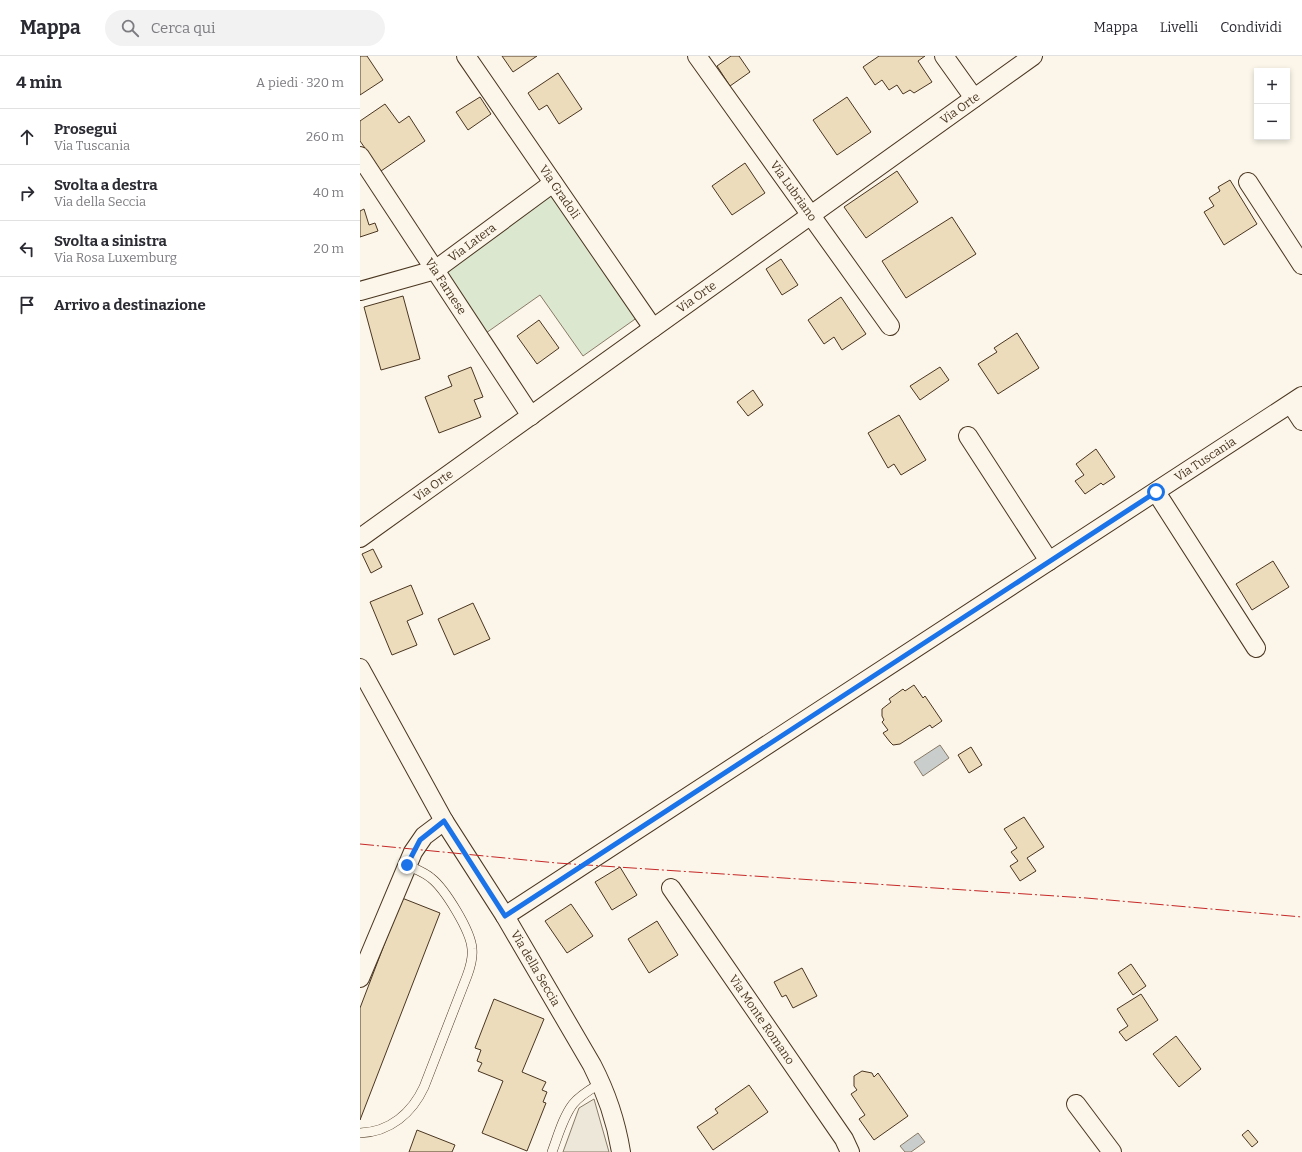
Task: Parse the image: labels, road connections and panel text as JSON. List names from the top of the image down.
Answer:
{
  "streets": {
    "street": [
      "Via Orte",
      "Via Lubriano",
      "Via Gradoli",
      "Via Latera",
      "Via Farnese",
      "Via Tuscania",
      "Via della Seccia",
      "Via Monte Romano"
    ]
  },
  "crossings": [
    ["Via Orte", "Via Lubriano"],
    ["Via Orte", "Via Gradoli"],
    ["Via Orte", "Via Farnese"],
    ["Via Gradoli", "Via Latera"],
    ["Via Latera", "Via Farnese"],
    ["Via Tuscania", "Via della Seccia"]
  ],
  "page": {
    "header": "Mappa",
    "search": "Cerca qui",
    "nav": ["Mappa", "Livelli", "Condividi"],
    "heading": ["4 min", "A piedi · 320 m"],
    "map_buttons": ["+", "−"],
    "list": [
      ["Prosegui", "Via Tuscania", "260 m"],
      ["Svolta a destra", "Via della Seccia", "40 m"],
      ["Svolta a sinistra", "Via Rosa Luxemburg", "20 m"],
      "Arrivo a destinazione"
    ]
  }
}
